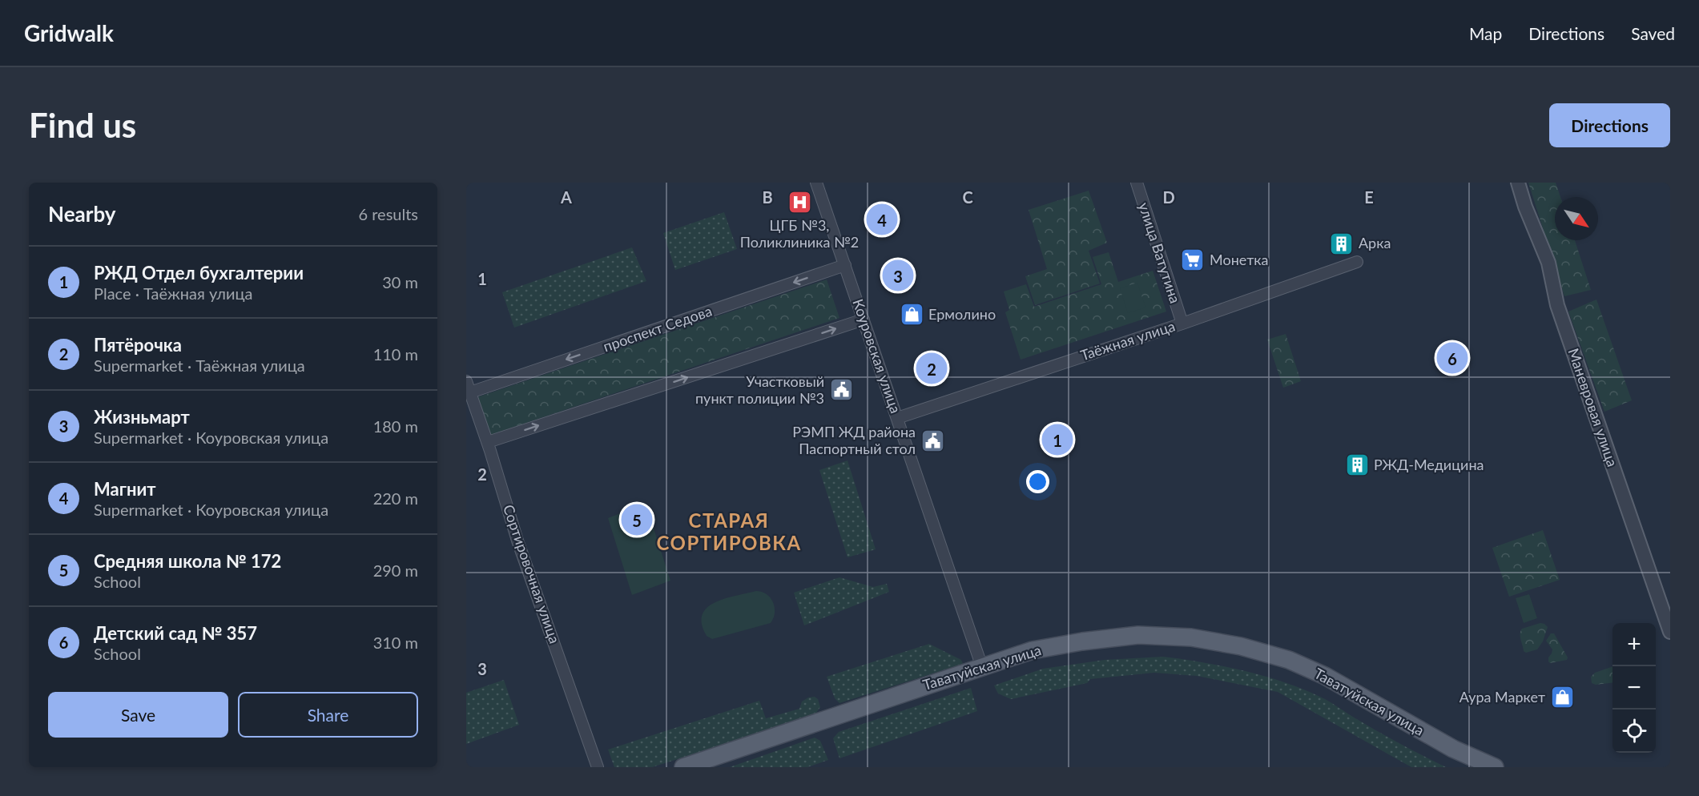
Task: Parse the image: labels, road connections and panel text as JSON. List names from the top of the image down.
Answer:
{
  "streets": {
    "main road": ["Таватуйская улица"],
    "street": [
      "улица Ватутина",
      "проспект Седова",
      "Таёжная улица",
      "Коуровская улица",
      "Маневровая улица",
      "Сортировочная улица"
    ]
  },
  "crossings": [
    ["улица Ватутина", "Таёжная улица"],
    ["проспект Седова", "Коуровская улица"],
    ["проспект Седова", "Сортировочная улица"],
    ["Таёжная улица", "Коуровская улица"],
    ["Коуровская улица", "Таватуйская улица"]
  ],
  "districts": ["СТАРАЯ СОРТИРОВКА"],
  "places": {
    "hospital": ["ЦГБ №3, Поликлиника №2"],
    "building": ["Арка", "РЖД-Медицина"],
    "supermarket": ["Монетка"],
    "shop": ["Ермолино", "Аура Маркет"],
    "public building": ["Участковый пункт полиции №3", "РЭМП ЖД района Паспортный стол"]
  },
  "north": "bottom right",
  "page": {
    "header": "Gridwalk",
    "nav": ["Map", "Directions", "Saved"],
    "buttons": [
      "Directions",
      ["Save", "Share"]
    ],
    "title": "Find us",
    "heading": ["Nearby", "6 results"],
    "pins": [
      "4",
      "3",
      "6",
      "2",
      "1",
      "5"
    ],
    "list": [
      {
        "mark": "1",
        "name": "РЖД Отдел бухгалтерии",
        "note": "Place · Таёжная улица",
        "value": "30 m"
      },
      {
        "mark": "2",
        "name": "Пятёрочка",
        "note": "Supermarket · Таёжная улица",
        "value": "110 m"
      },
      {
        "mark": "3",
        "name": "Жизньмарт",
        "note": "Supermarket · Коуровская улица",
        "value": "180 m"
      },
      {
        "mark": "4",
        "name": "Магнит",
        "note": "Supermarket · Коуровская улица",
        "value": "220 m"
      },
      {
        "mark": "5",
        "name": "Средняя школа № 172",
        "note": "School",
        "value": "290 m"
      },
      {
        "mark": "6",
        "name": "Детский сад № 357",
        "note": "School",
        "value": "310 m"
      }
    ],
    "map_buttons": ["+", "−"]
  },
  "grid": {
    "columns": [
      "A",
      "B",
      "C",
      "D",
      "E"
    ],
    "rows": ["1", "2", "3"]
  }
}
